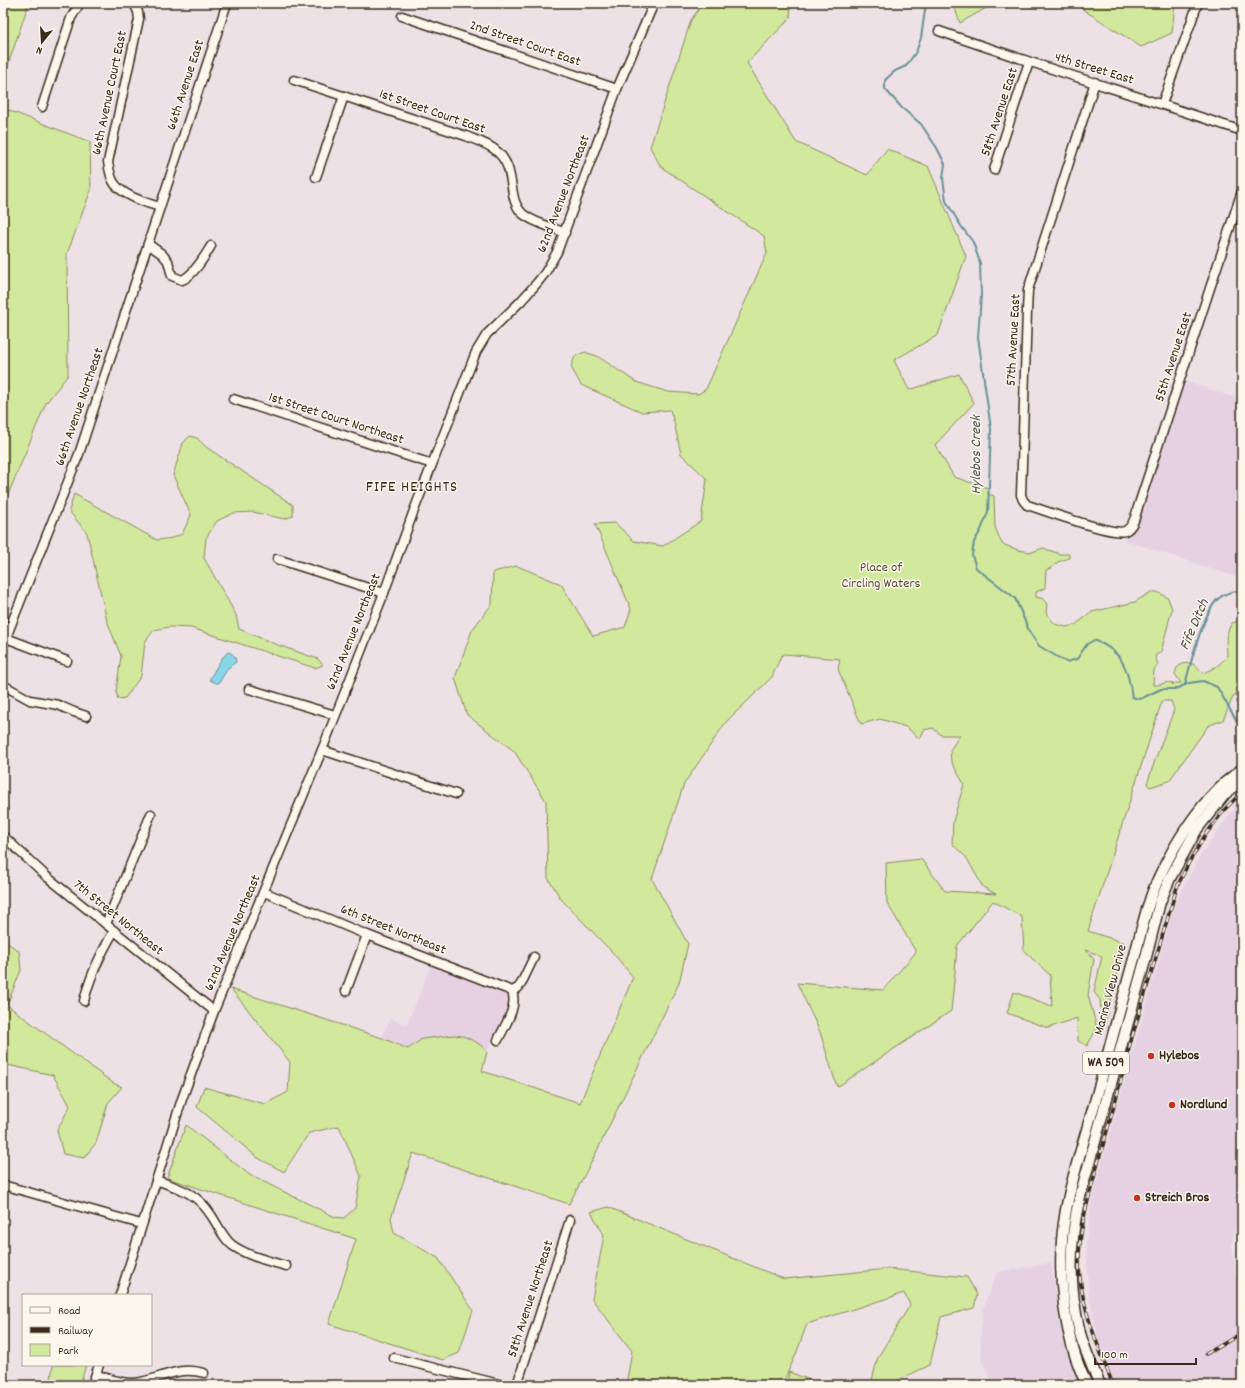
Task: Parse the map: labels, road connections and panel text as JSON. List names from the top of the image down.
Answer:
{
  "streets": {
    "main road": ["Marine View Drive", "WA 509"],
    "street": [
      "2nd Street Court East",
      "4th Street East",
      "66th Avenue East",
      "66th Avenue Court East",
      "1st Street Court East",
      "58th Avenue East",
      "62nd Avenue Northeast",
      "57th Avenue East",
      "55th Avenue East",
      "66th Avenue Northeast",
      "1st Street Court Northeast",
      "7th Street Northeast",
      "6th Street Northeast",
      "58th Avenue Northeast"
    ]
  },
  "crossings": [
    ["2nd Street Court East", "62nd Avenue Northeast"],
    ["4th Street East", "58th Avenue East"],
    ["4th Street East", "57th Avenue East"],
    ["66th Avenue East", "66th Avenue Northeast"],
    ["66th Avenue Court East", "66th Avenue Northeast"],
    ["1st Street Court East", "62nd Avenue Northeast"],
    ["62nd Avenue Northeast", "1st Street Court Northeast"],
    ["62nd Avenue Northeast", "7th Street Northeast"],
    ["62nd Avenue Northeast", "6th Street Northeast"],
    ["57th Avenue East", "55th Avenue East"]
  ],
  "districts": ["FIFE HEIGHTS"],
  "water": ["Hylebos Creek", "Fife Ditch"],
  "parks": ["Place of Circling Waters"],
  "places": ["Hylebos", "Nordlund", "Streich Bros"],
  "legend": ["Road", "Railway", "Park"],
  "scale_bar": "100 m",
  "north": "bottom"
}
